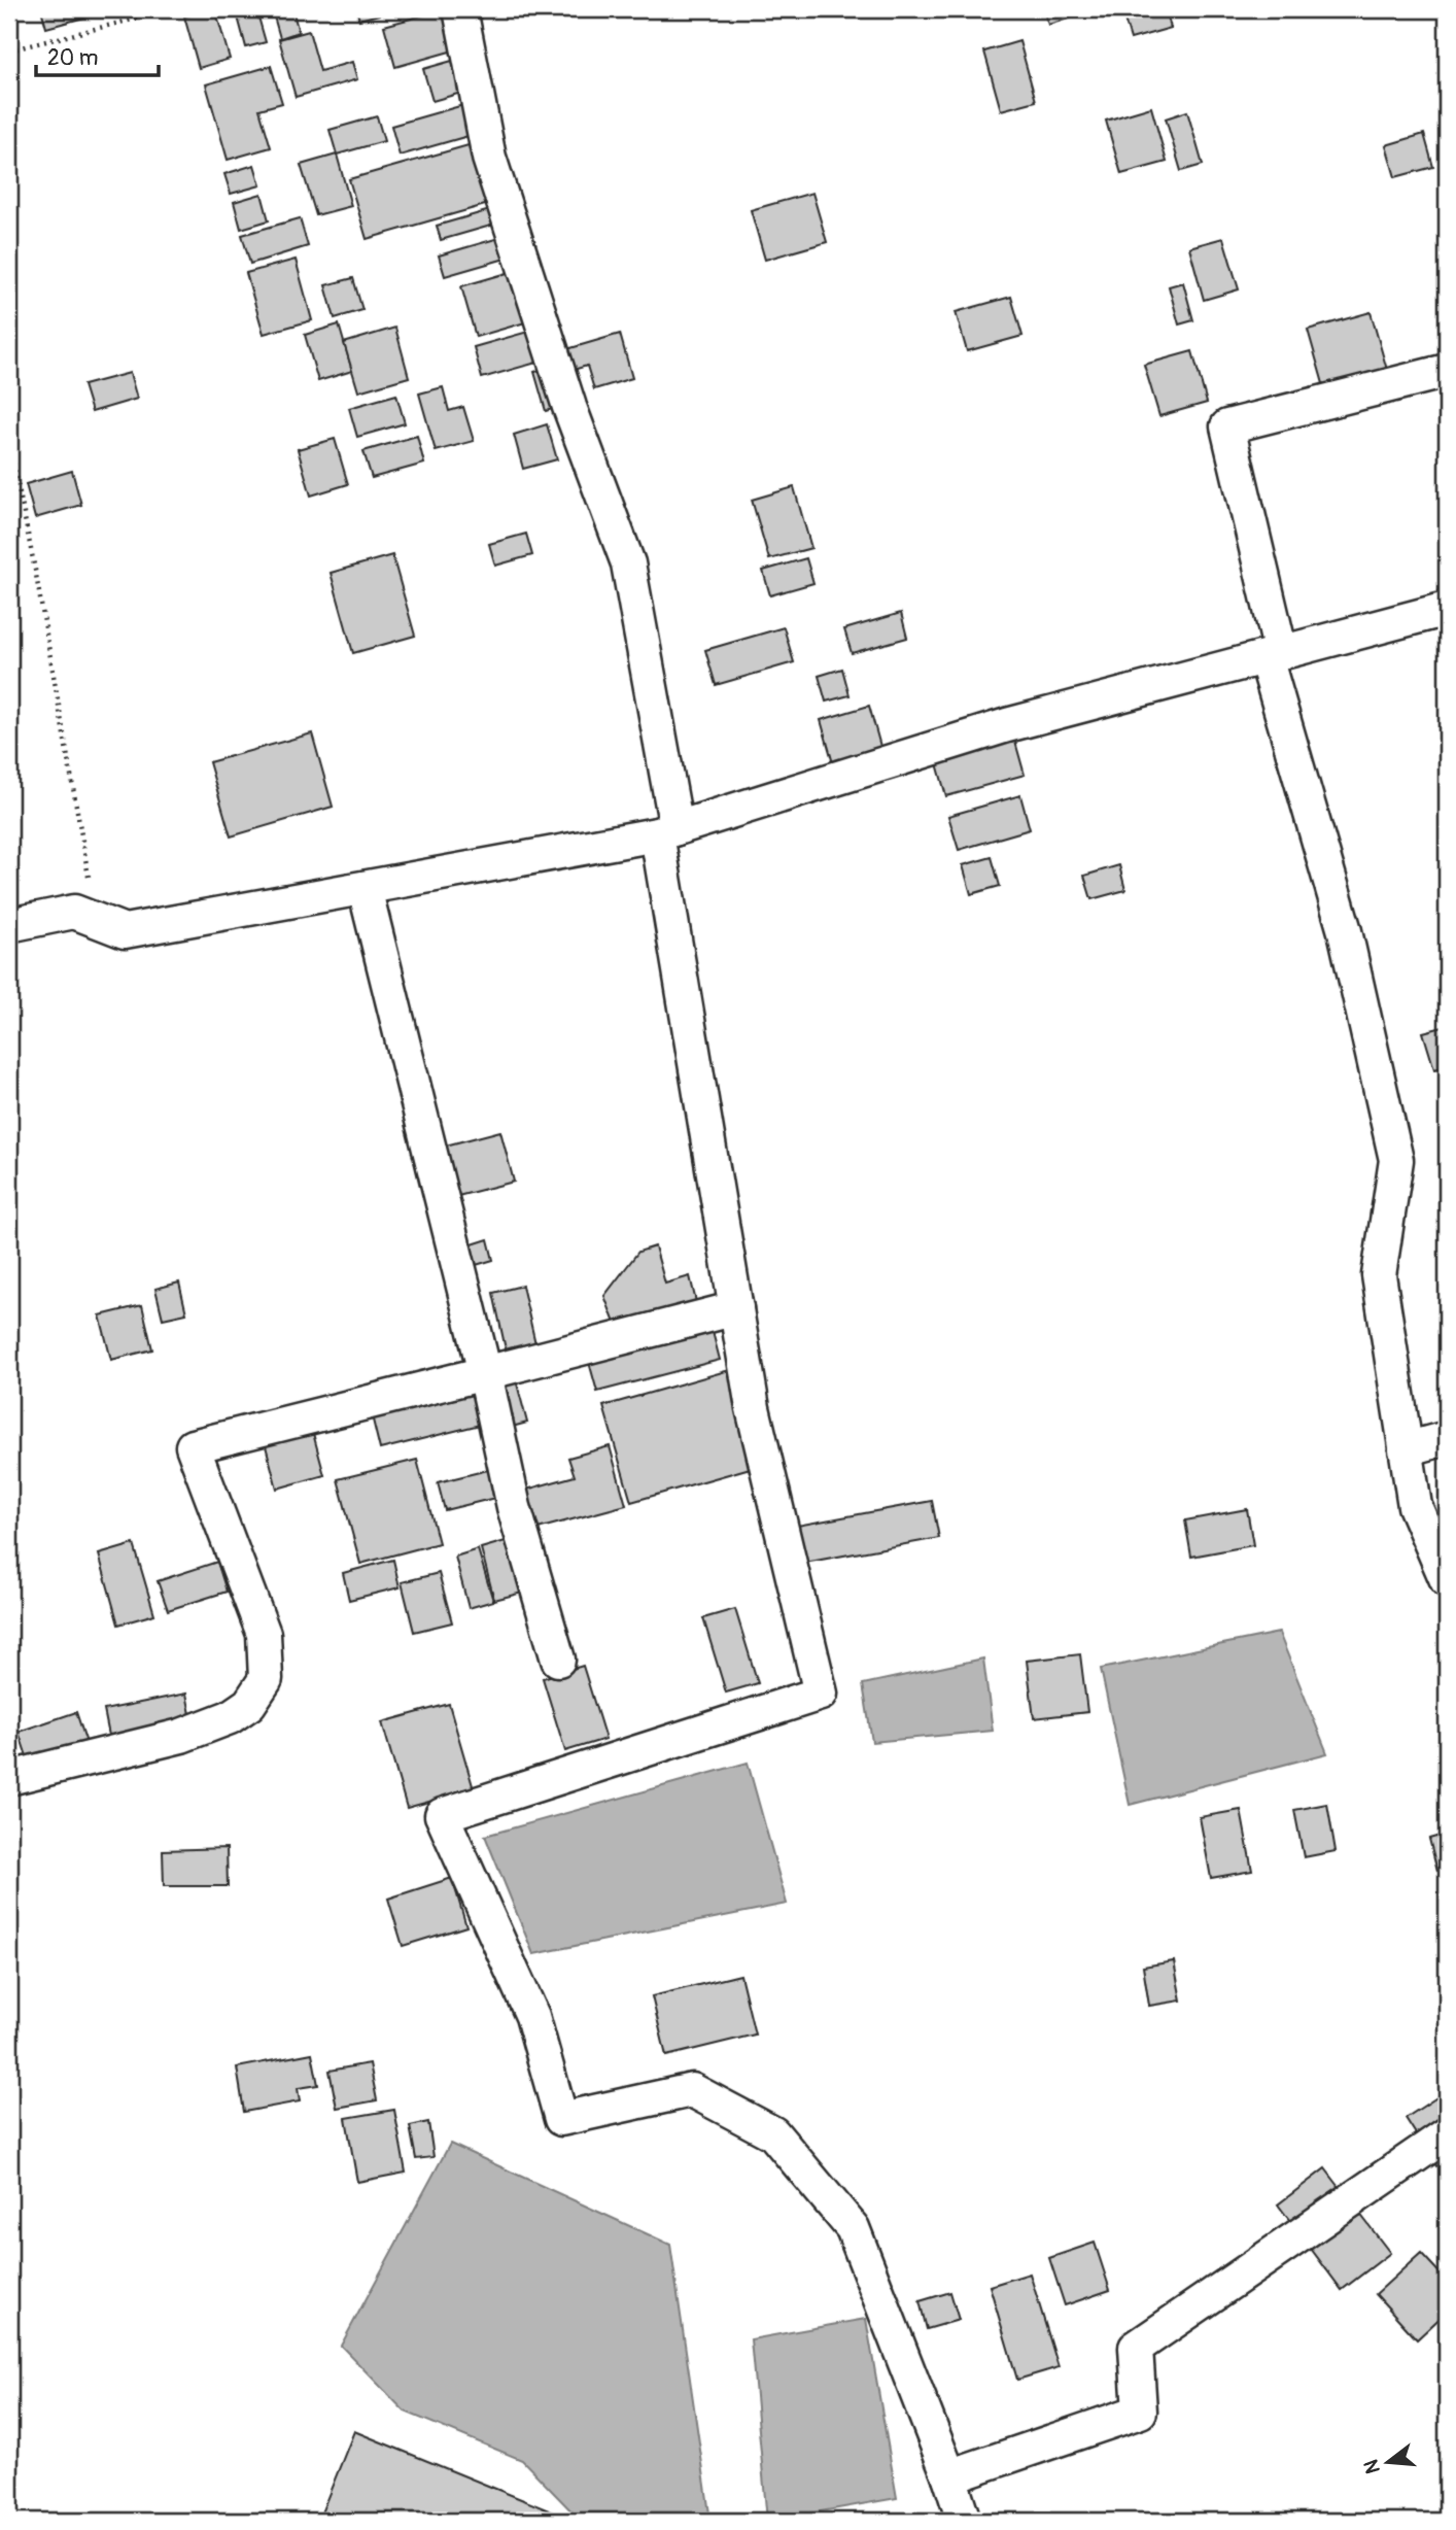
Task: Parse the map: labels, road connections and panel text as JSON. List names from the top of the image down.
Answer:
{
  "scale_bar": "20 m",
  "north": "left"
}
